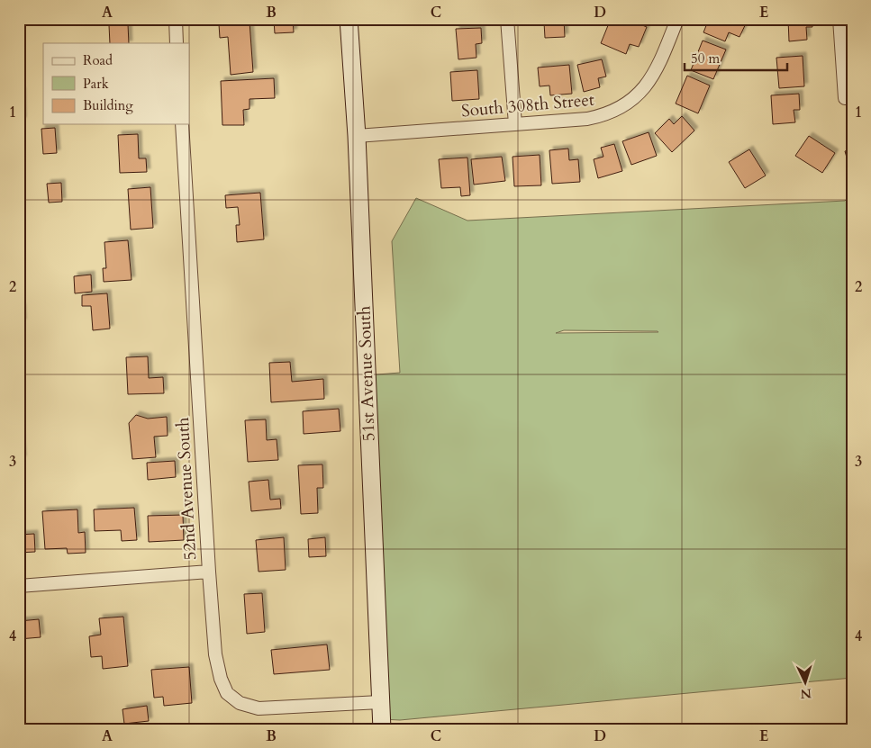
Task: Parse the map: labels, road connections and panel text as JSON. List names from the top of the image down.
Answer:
{
  "streets": {
    "main road": ["51st Avenue South"],
    "street": ["South 308th Street", "52nd Avenue South"]
  },
  "crossings": [
    ["South 308th Street", "51st Avenue South"],
    ["51st Avenue South", "52nd Avenue South"]
  ],
  "legend": ["Road", "Park", "Building"],
  "scale_bar": "50 m",
  "north": "bottom",
  "grid": {
    "columns": [
      "A",
      "B",
      "C",
      "D",
      "E"
    ],
    "rows": [
      "1",
      "2",
      "3",
      "4"
    ]
  }
}
